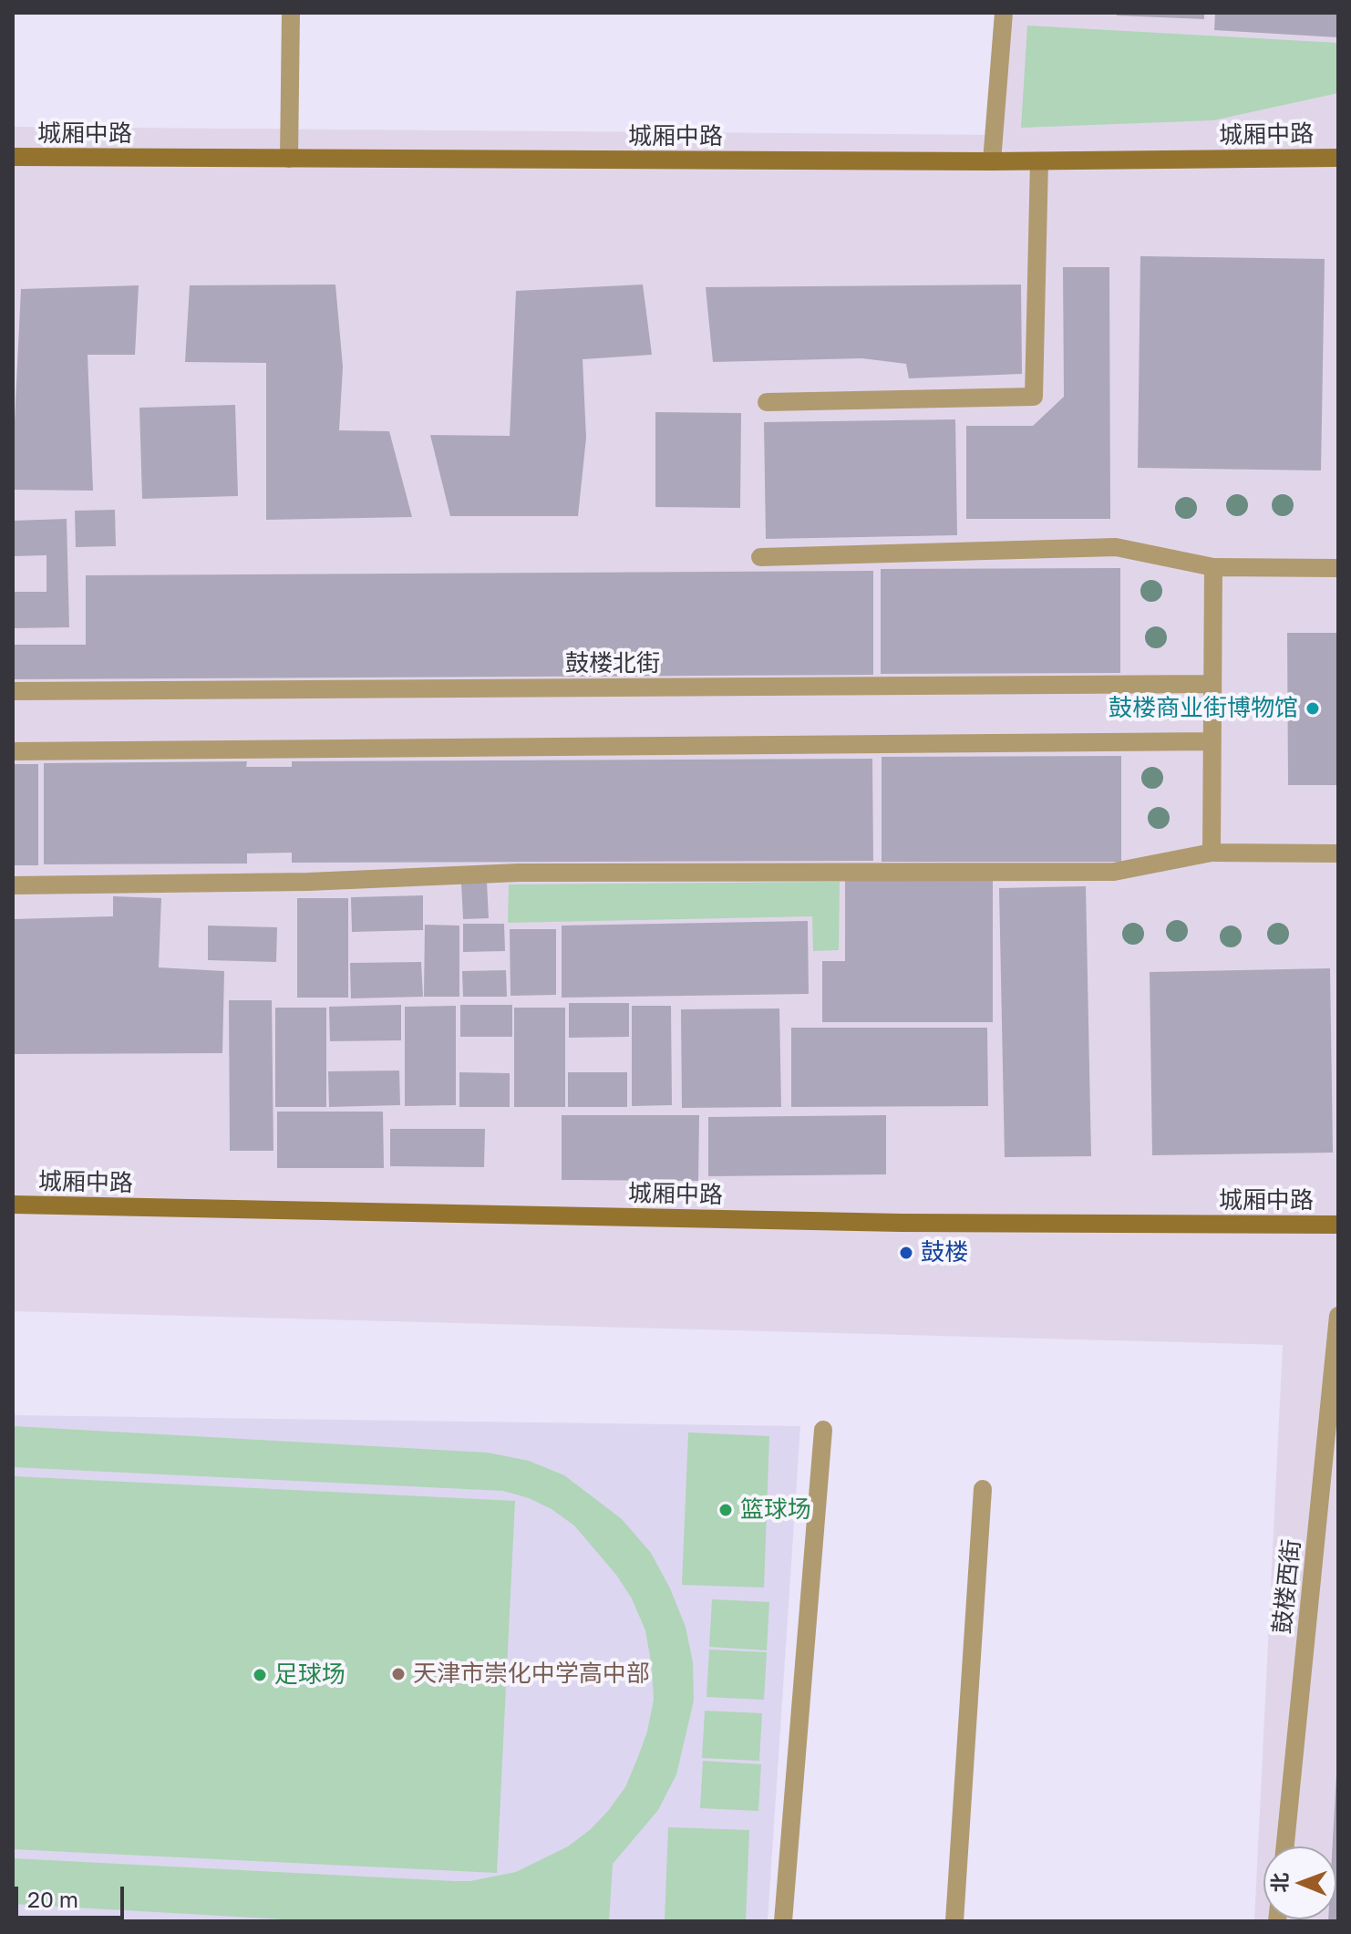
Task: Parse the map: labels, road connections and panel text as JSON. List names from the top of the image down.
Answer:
{
  "streets": {
    "main road": ["城厢中路"],
    "street": ["鼓楼北街", "鼓楼西街"]
  },
  "places": [
    "鼓楼商业街博物馆",
    "鼓楼",
    "篮球场",
    "天津市崇化中学高中部",
    "足球场"
  ],
  "scale_bar": "20 m",
  "north": "left"
}
